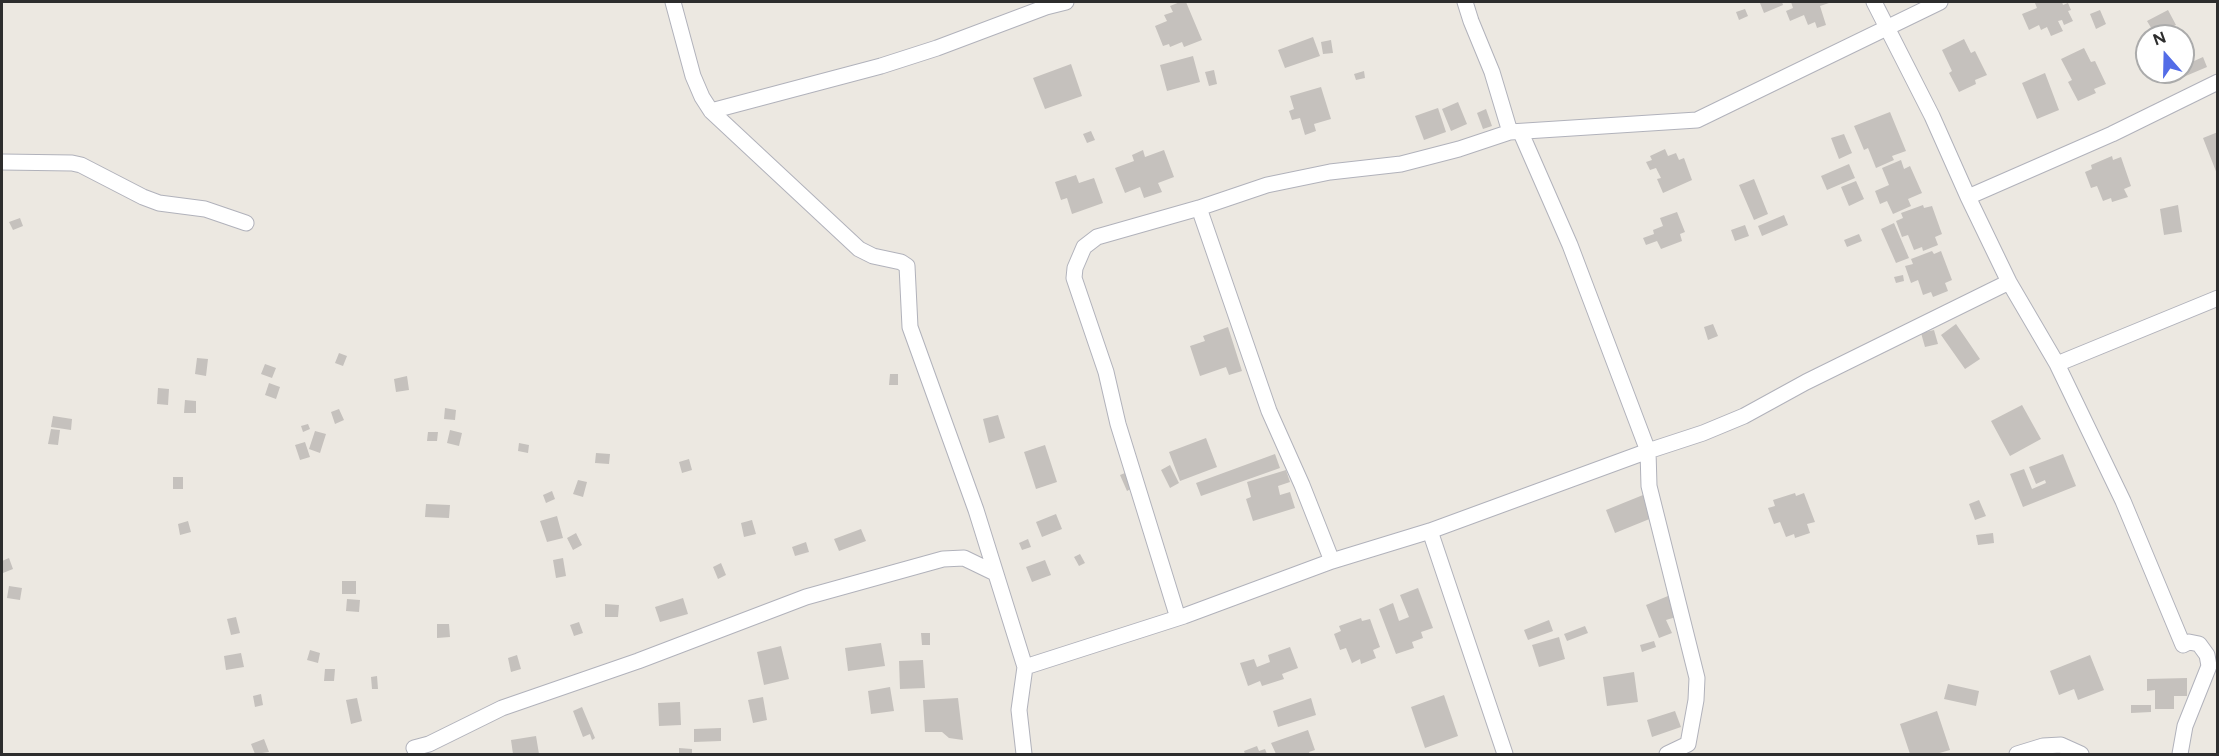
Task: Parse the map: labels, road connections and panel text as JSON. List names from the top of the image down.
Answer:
{
  "north": "top"
}
